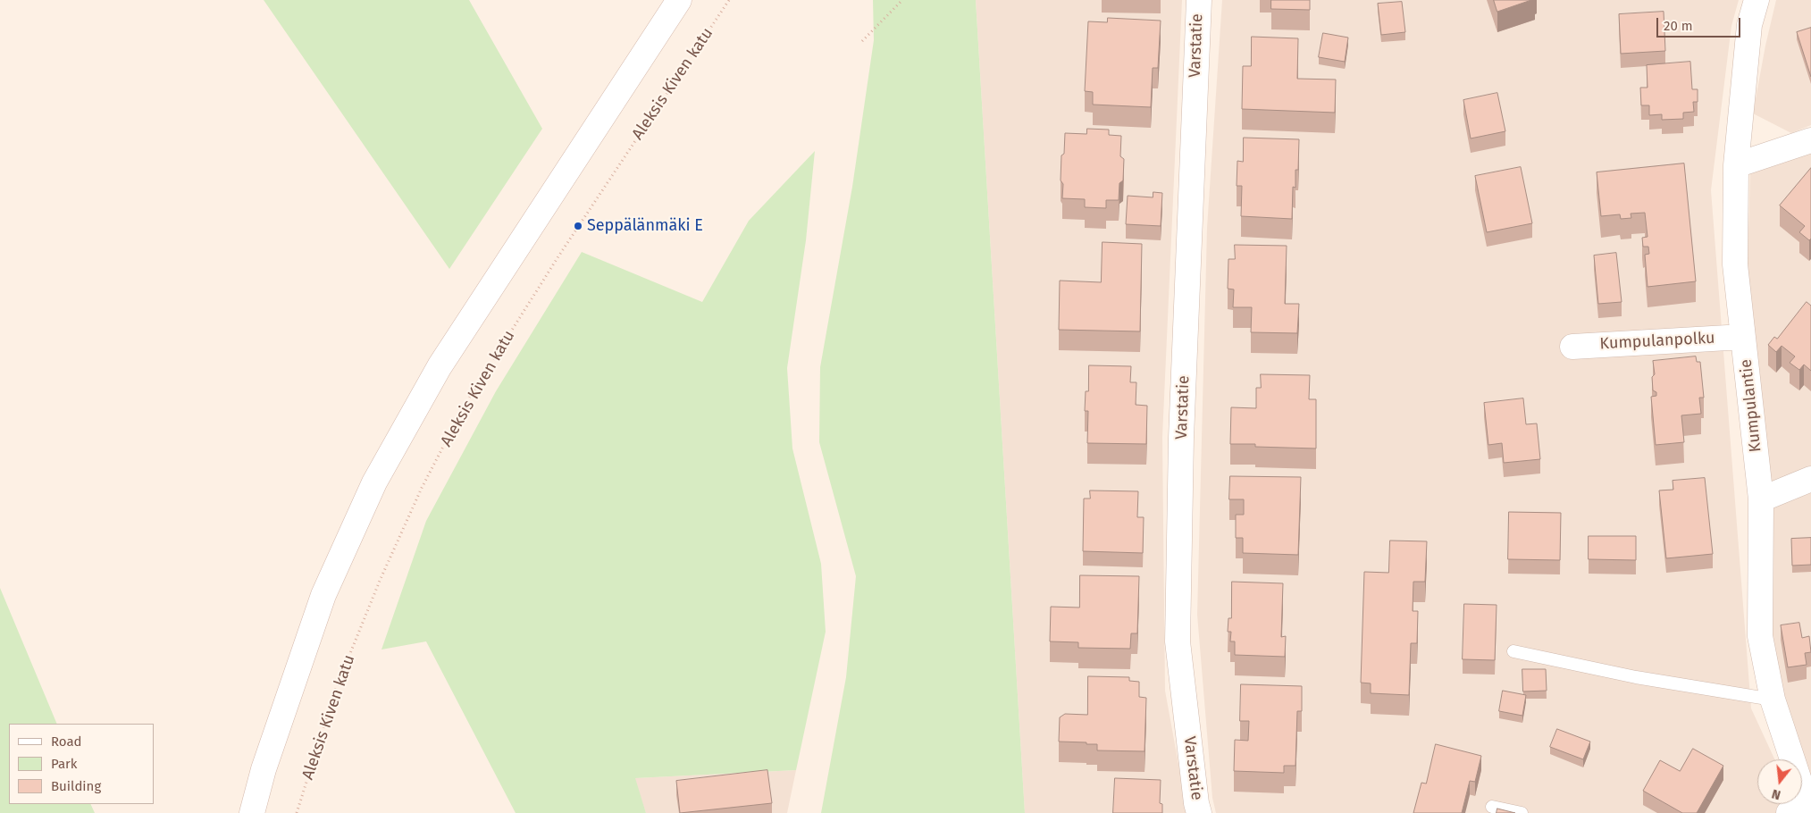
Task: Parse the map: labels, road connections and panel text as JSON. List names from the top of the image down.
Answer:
{
  "streets": {
    "street": ["Varstatie", "Kumpulanpolku", "Kumpulantie"],
    "path": ["Aleksis Kiven katu"]
  },
  "crossings": [
    ["Kumpulanpolku", "Kumpulantie"]
  ],
  "places": ["Seppälänmäki E"],
  "legend": ["Road", "Park", "Building"],
  "scale_bar": "20 m",
  "north": "bottom"
}
